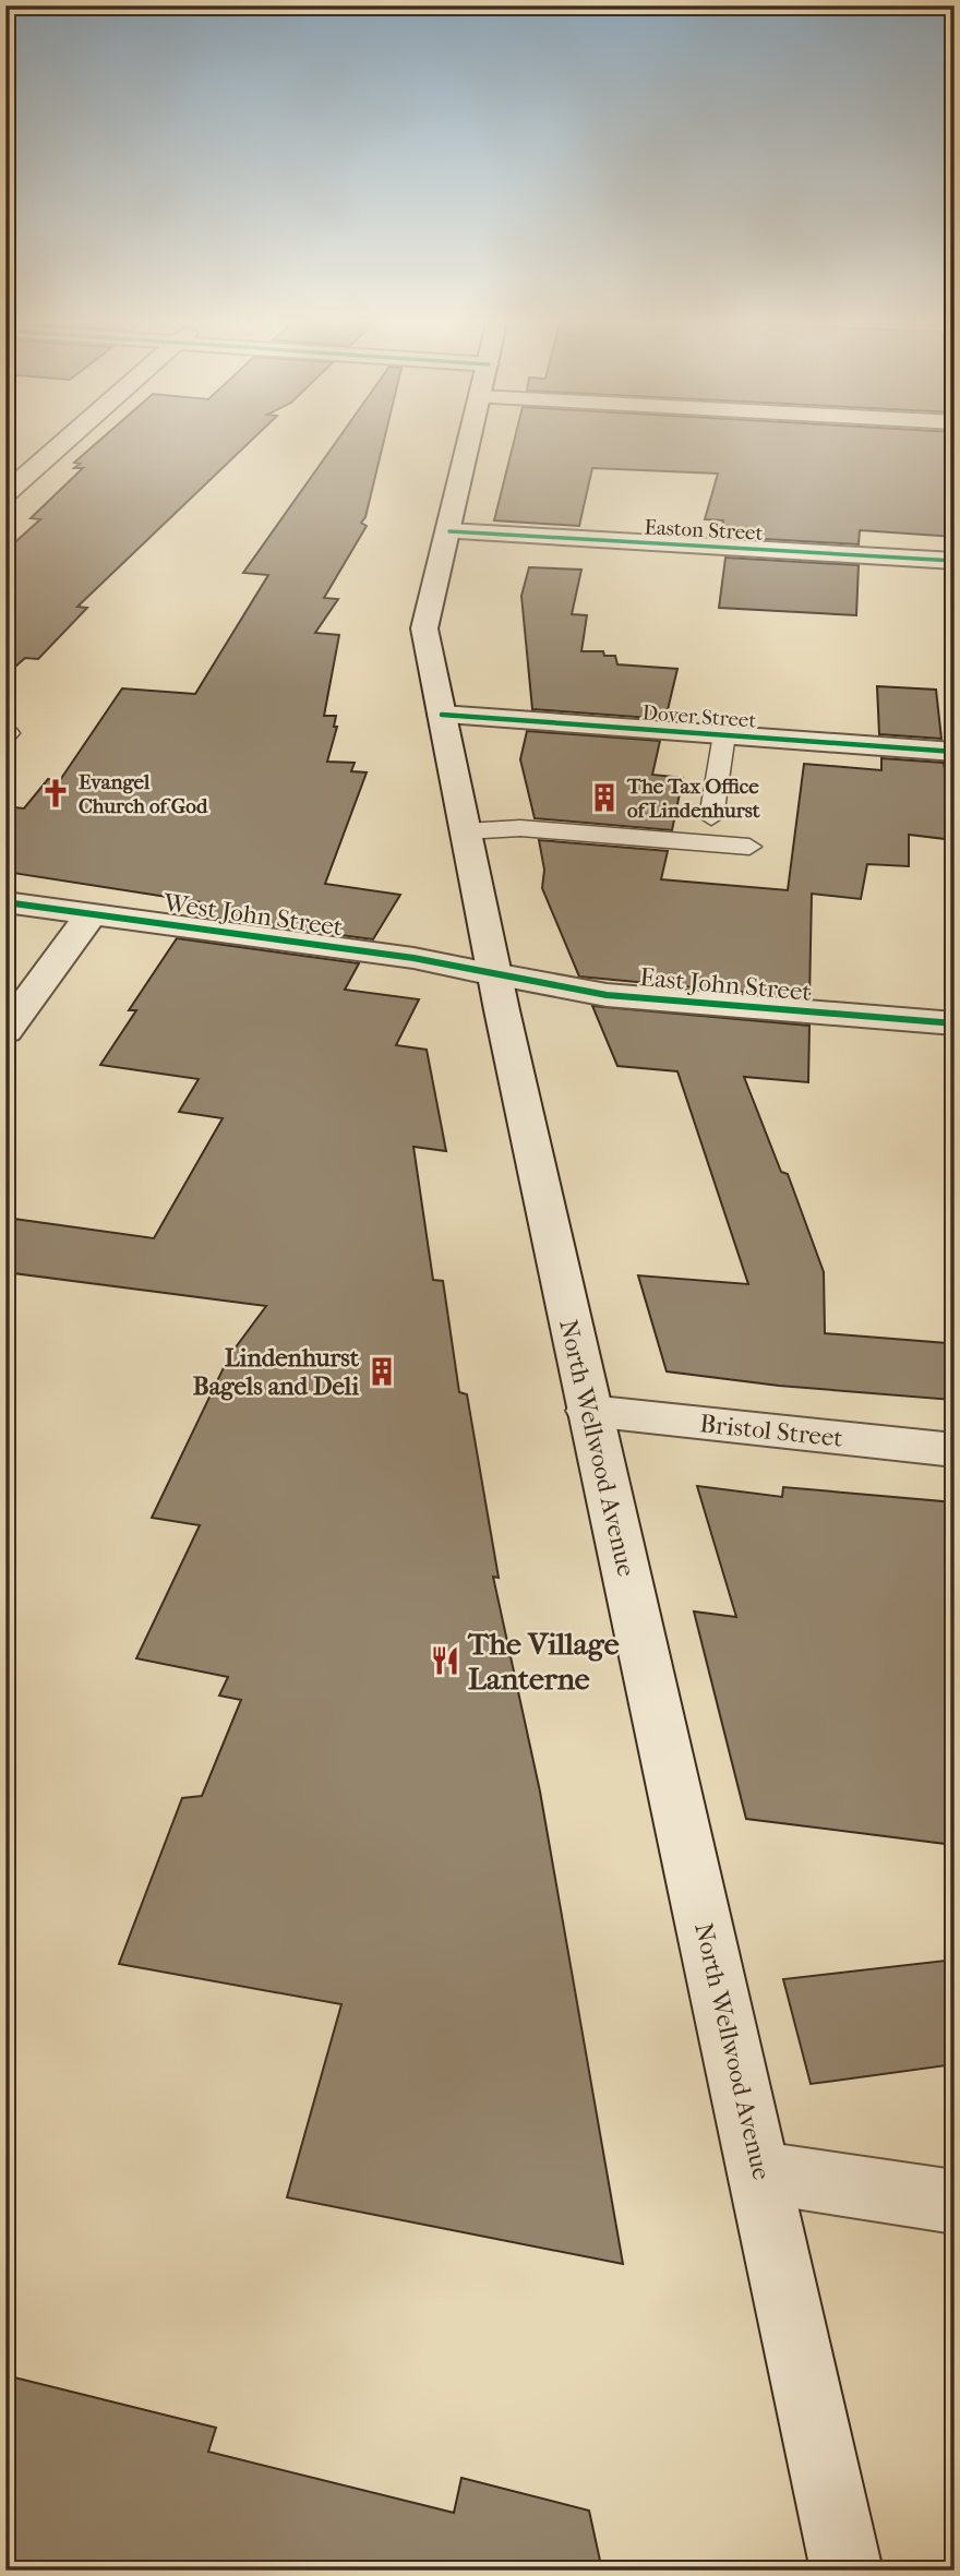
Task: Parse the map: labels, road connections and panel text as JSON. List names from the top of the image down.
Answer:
{
  "streets": {
    "street": [
      "Easton Street",
      "Dover Street",
      "West John Street",
      "East John Street",
      "Bristol Street",
      "North Wellwood Avenue"
    ]
  },
  "crossings": [
    ["Easton Street", "North Wellwood Avenue"],
    ["Dover Street", "North Wellwood Avenue"],
    ["West John Street", "East John Street"],
    ["West John Street", "North Wellwood Avenue"],
    ["East John Street", "North Wellwood Avenue"],
    ["Bristol Street", "North Wellwood Avenue"]
  ],
  "places": {
    "church": ["Evangel Church of God"],
    "building": ["The Tax Office of Lindenhurst", "Lindenhurst Bagels and Deli"],
    "restaurant": ["The Village Lanterne"]
  }
}
